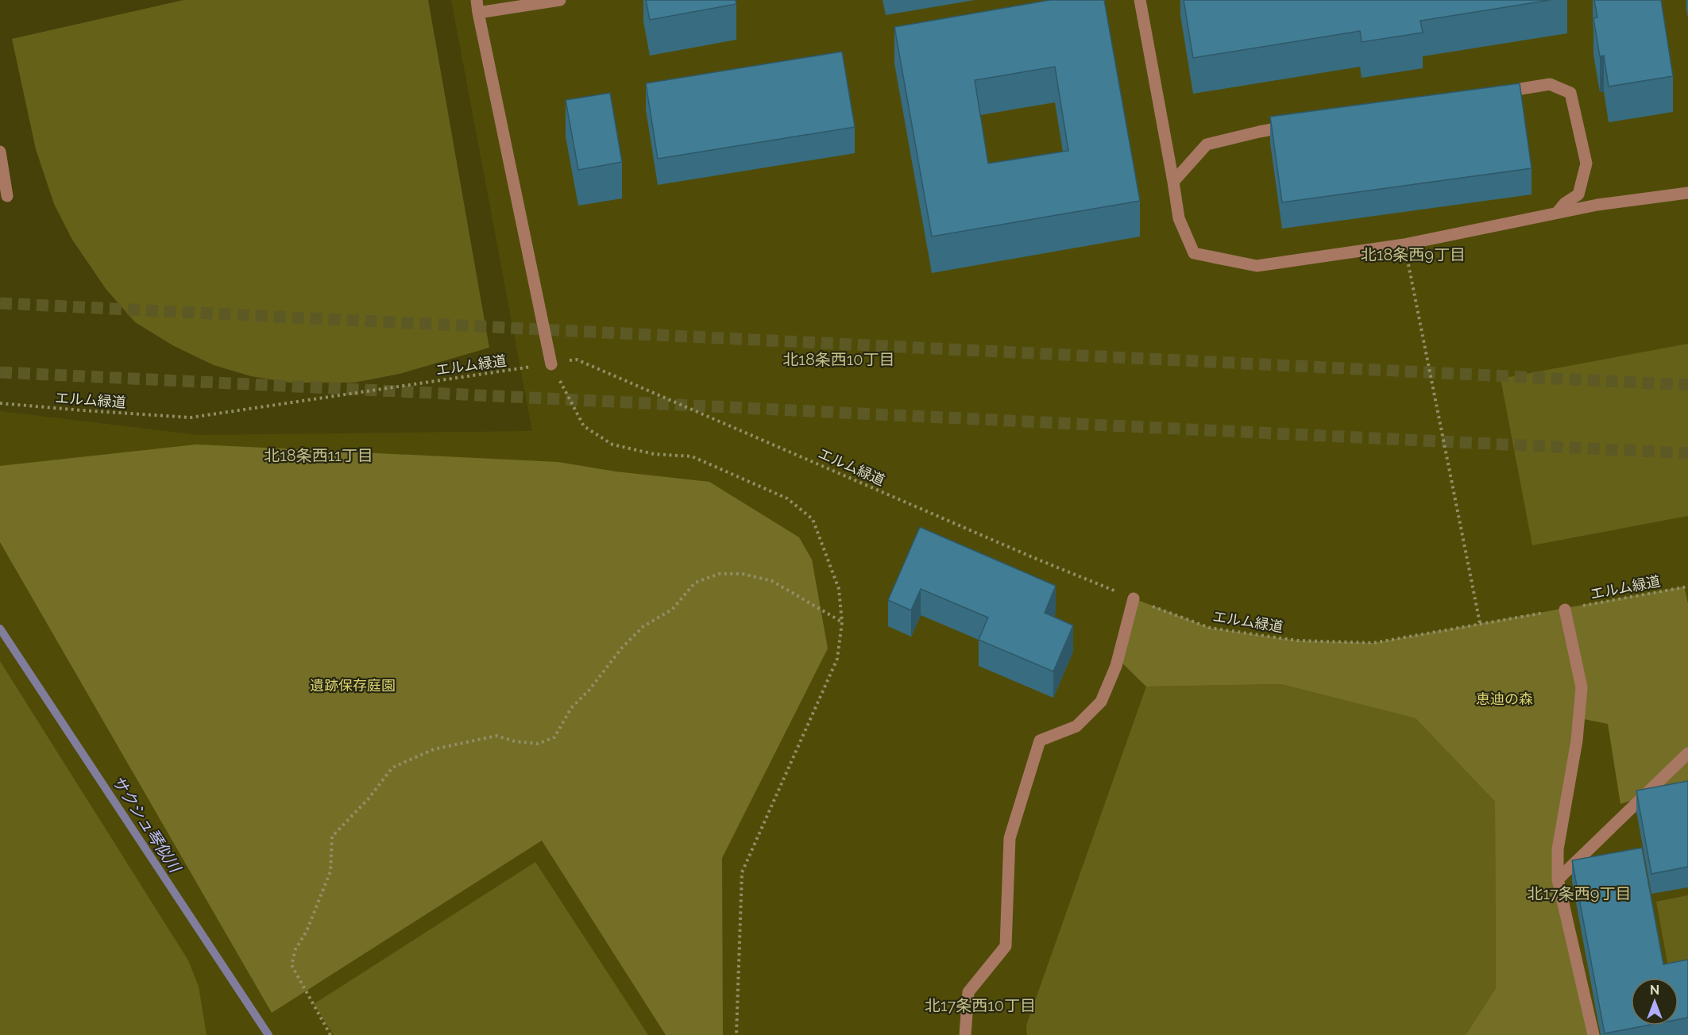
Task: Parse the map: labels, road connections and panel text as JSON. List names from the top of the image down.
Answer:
{
  "streets": {
    "path": ["エルム緑道"]
  },
  "districts": [
    "北18条西9丁目",
    "北18条西10丁目",
    "北18条西11丁目",
    "北17条西9丁目",
    "北17条西10丁目"
  ],
  "water": ["サクシュ琴似川"],
  "parks": ["遺跡保存庭園", "恵迪の森"],
  "north": "top"
}
